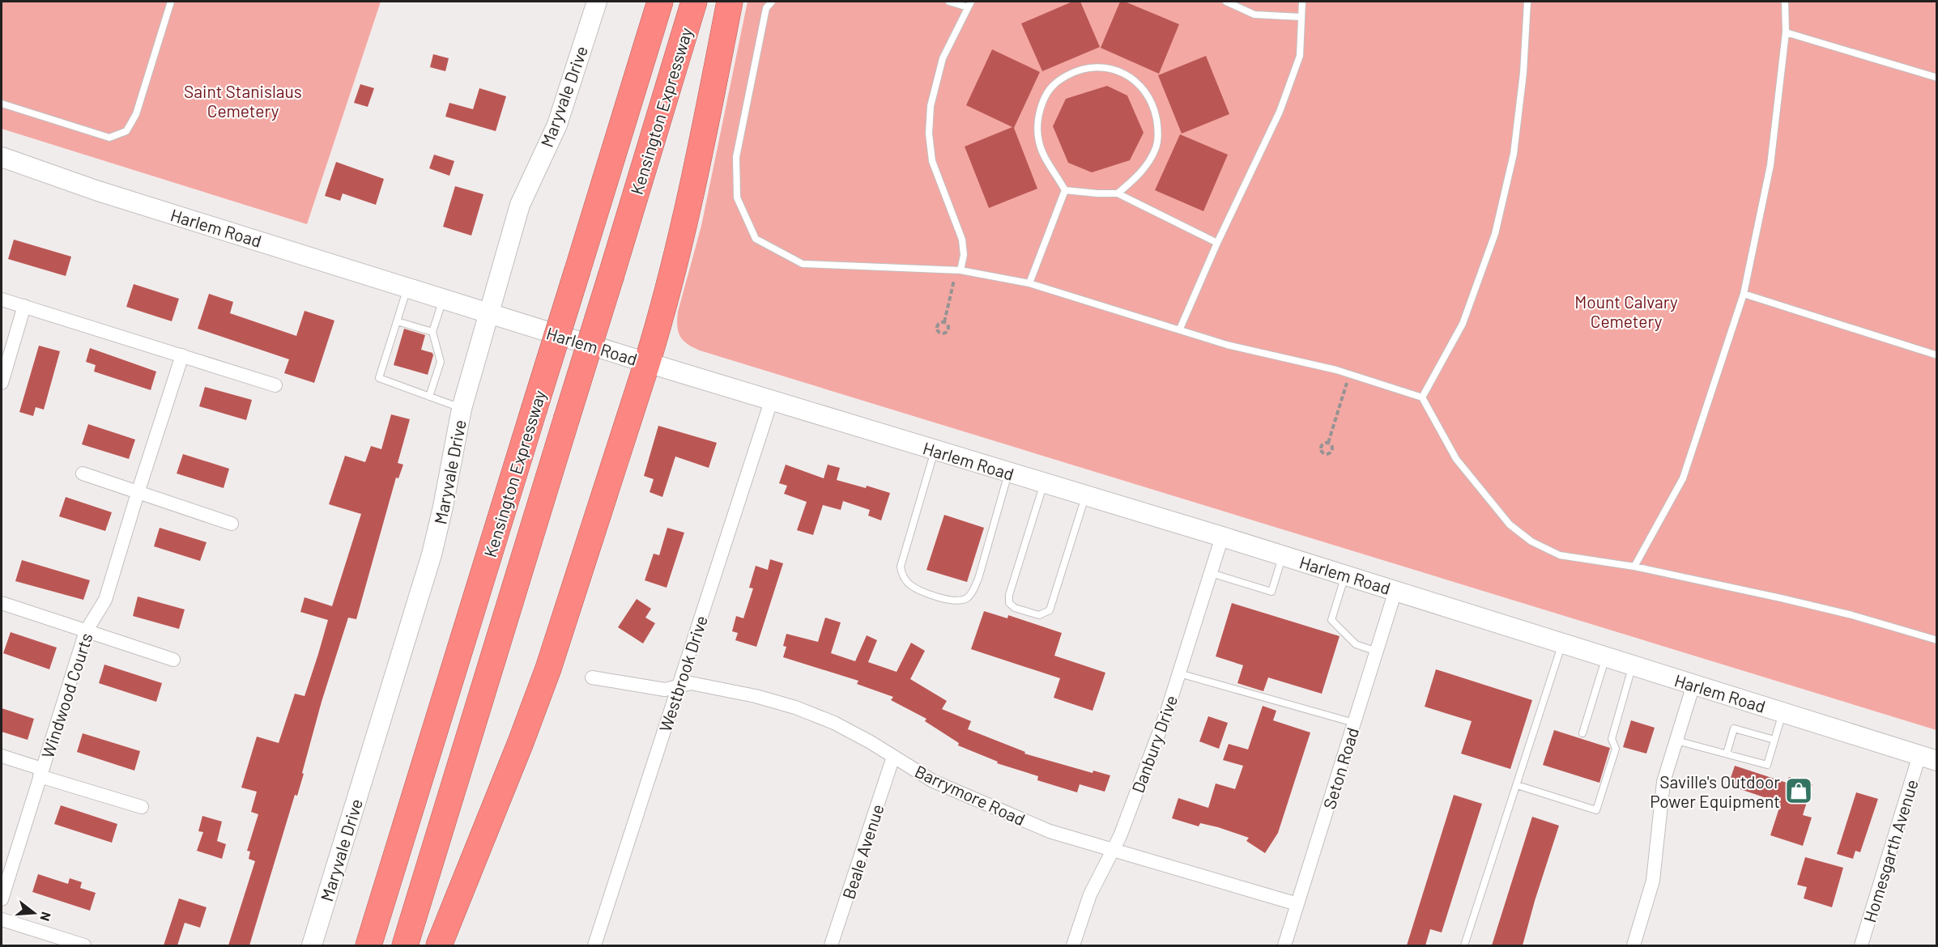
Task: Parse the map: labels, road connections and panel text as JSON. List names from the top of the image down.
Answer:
{
  "streets": {
    "highway": ["Kensington Expressway"],
    "main road": ["Maryvale Drive", "Harlem Road"],
    "street": [
      "Westbrook Drive",
      "Windwood Courts",
      "Danbury Drive",
      "Seton Road",
      "Barrymore Road",
      "Homesgarth Avenue",
      "Beale Avenue"
    ]
  },
  "crossings": [
    ["Maryvale Drive", "Harlem Road"],
    ["Harlem Road", "Westbrook Drive"],
    ["Harlem Road", "Danbury Drive"],
    ["Harlem Road", "Seton Road"],
    ["Harlem Road", "Homesgarth Avenue"],
    ["Westbrook Drive", "Barrymore Road"],
    ["Danbury Drive", "Barrymore Road"],
    ["Seton Road", "Barrymore Road"],
    ["Barrymore Road", "Beale Avenue"]
  ],
  "parks": ["Saint Stanislaus Cemetery", "Mount Calvary Cemetery"],
  "places": {
    "shop": ["Saville's Outdoor Power Equipment"]
  },
  "north": "right"
}
